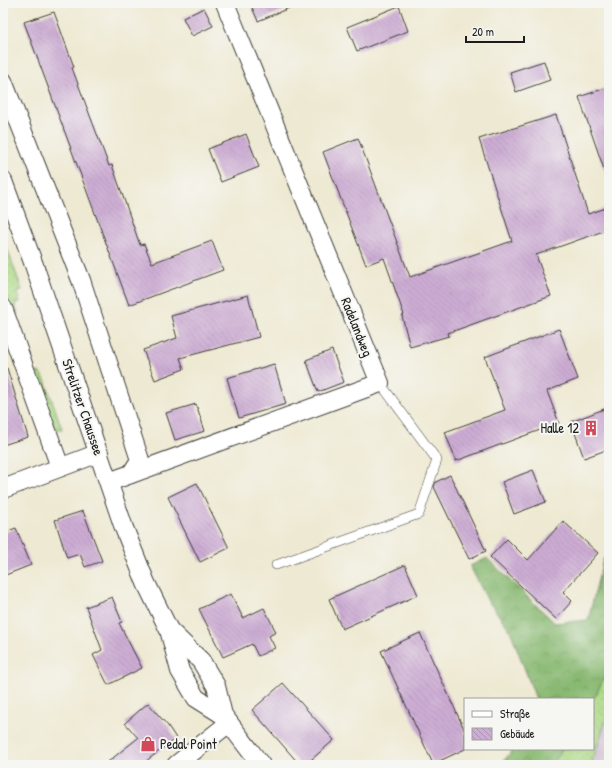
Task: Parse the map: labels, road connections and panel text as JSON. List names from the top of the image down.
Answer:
{
  "streets": {
    "street": ["Radelandweg", "Strelitzer Chaussee"]
  },
  "places": {
    "building": ["Halle 12"],
    "shop": ["Pedal Point"]
  },
  "legend": ["Straße", "Gebäude"],
  "scale_bar": "20 m"
}
